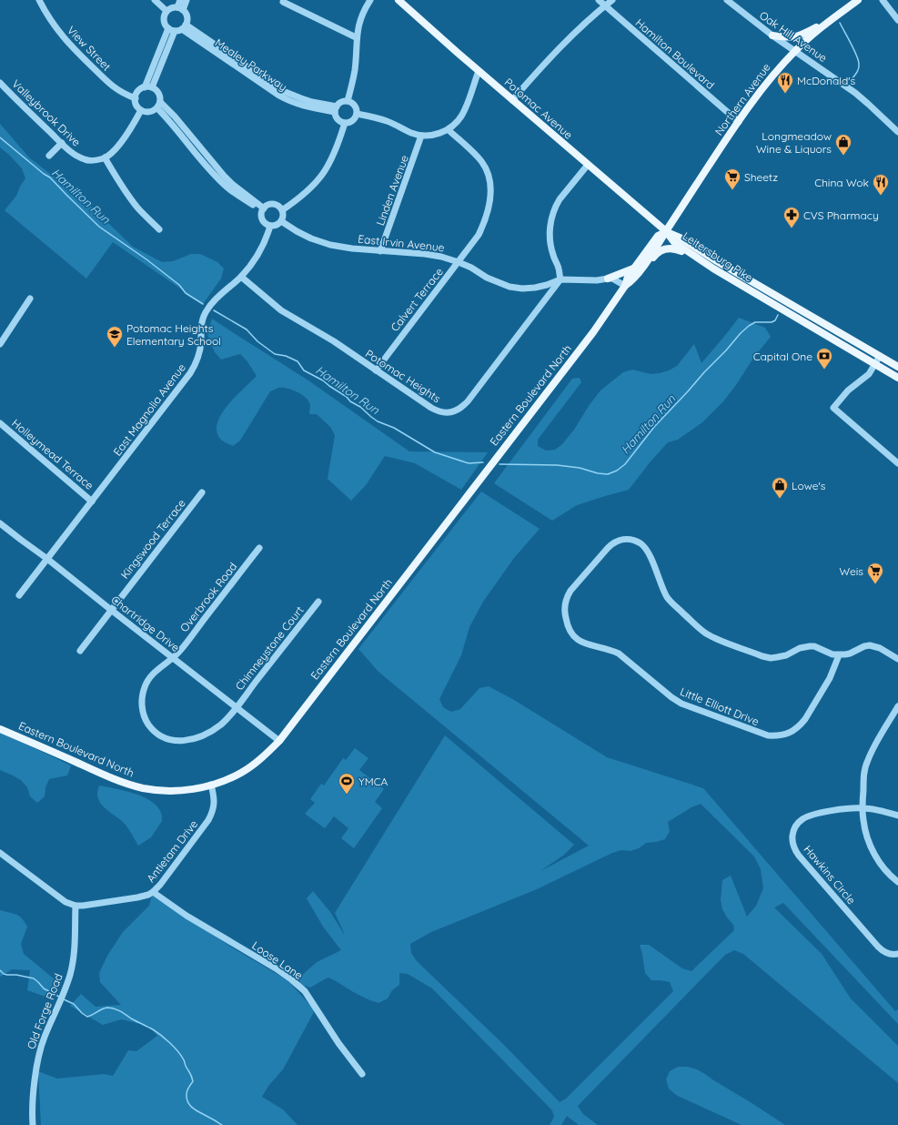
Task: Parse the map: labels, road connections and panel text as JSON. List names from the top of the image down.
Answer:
{
  "streets": {
    "main road": [
      "Northern Avenue",
      "Potomac Avenue",
      "Leitersburg Pike",
      "Eastern Boulevard North"
    ],
    "street": [
      "Oak Hill Avenue",
      "View Street",
      "Hamilton Boulevard",
      "Mealey Parkway",
      "Valleybrook Drive",
      "Linden Avenue",
      "East Irvin Avenue",
      "Calvert Terrace",
      "Potomac Heights",
      "East Magnolia Avenue",
      "Holleymead Terrace",
      "Kingswood Terrace",
      "Overbrook Road",
      "Chartridge Drive",
      "Chimneystone Court",
      "Little Elliott Drive",
      "Antietam Drive",
      "Hawkins Circle",
      "Loose Lane",
      "Old Forge Road"
    ]
  },
  "crossings": [
    ["Oak Hill Avenue", "Northern Avenue"],
    ["Hamilton Boulevard", "Northern Avenue"],
    ["Northern Avenue", "Potomac Avenue"],
    ["Northern Avenue", "Leitersburg Pike"],
    ["Northern Avenue", "Eastern Boulevard North"],
    ["Potomac Avenue", "Leitersburg Pike"],
    ["Potomac Avenue", "Eastern Boulevard North"],
    ["Linden Avenue", "East Irvin Avenue"],
    ["East Irvin Avenue", "Calvert Terrace"],
    ["East Irvin Avenue", "Potomac Heights"],
    ["East Irvin Avenue", "East Magnolia Avenue"],
    ["Leitersburg Pike", "Eastern Boulevard North"],
    ["Calvert Terrace", "Potomac Heights"],
    ["Potomac Heights", "East Magnolia Avenue"],
    ["Eastern Boulevard North", "Chartridge Drive"],
    ["Eastern Boulevard North", "Antietam Drive"],
    ["East Magnolia Avenue", "Holleymead Terrace"],
    ["East Magnolia Avenue", "Chartridge Drive"],
    ["Kingswood Terrace", "Chartridge Drive"],
    ["Overbrook Road", "Chartridge Drive"],
    ["Overbrook Road", "Chimneystone Court"],
    ["Chartridge Drive", "Chimneystone Court"],
    ["Antietam Drive", "Loose Lane"],
    ["Antietam Drive", "Old Forge Road"]
  ],
  "water": ["Hamilton Run"],
  "places": {
    "restaurant": ["McDonald's", "China Wok"],
    "shop": ["Longmeadow Wine & Liquors", "Lowe's"],
    "supermarket": ["Sheetz", "Weis"],
    "pharmacy": ["CVS Pharmacy"],
    "school or university": ["Potomac Heights Elementary School"],
    "bank": ["Capital One"],
    "sports": ["YMCA"]
  }
}
